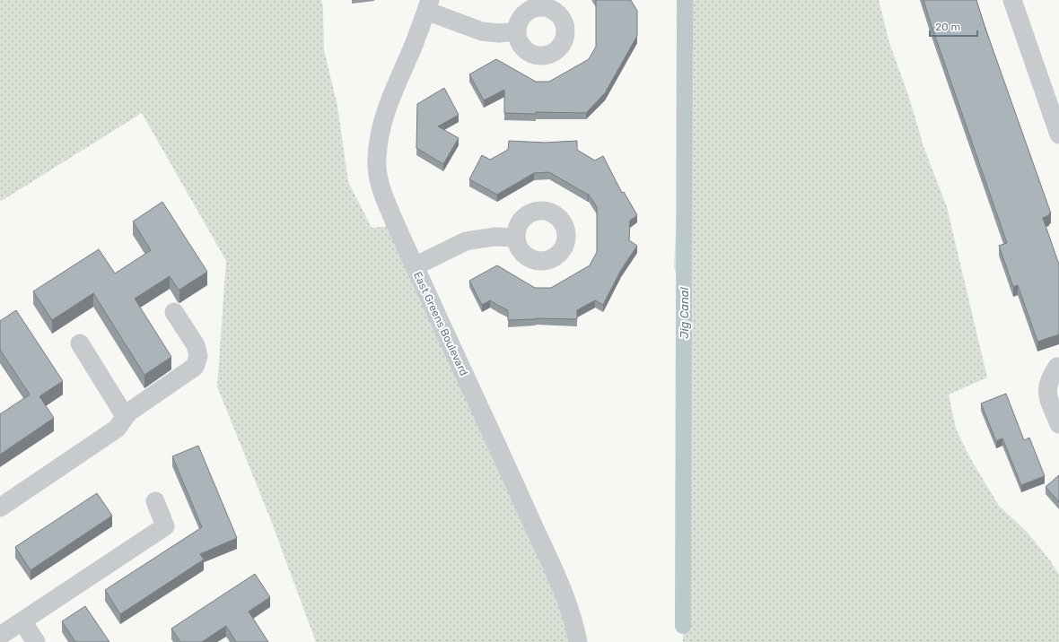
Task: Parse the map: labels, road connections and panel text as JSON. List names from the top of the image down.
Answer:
{
  "streets": {
    "street": ["East Greens Boulevard"]
  },
  "water": ["Jig Canal"],
  "scale_bar": "20 m"
}
